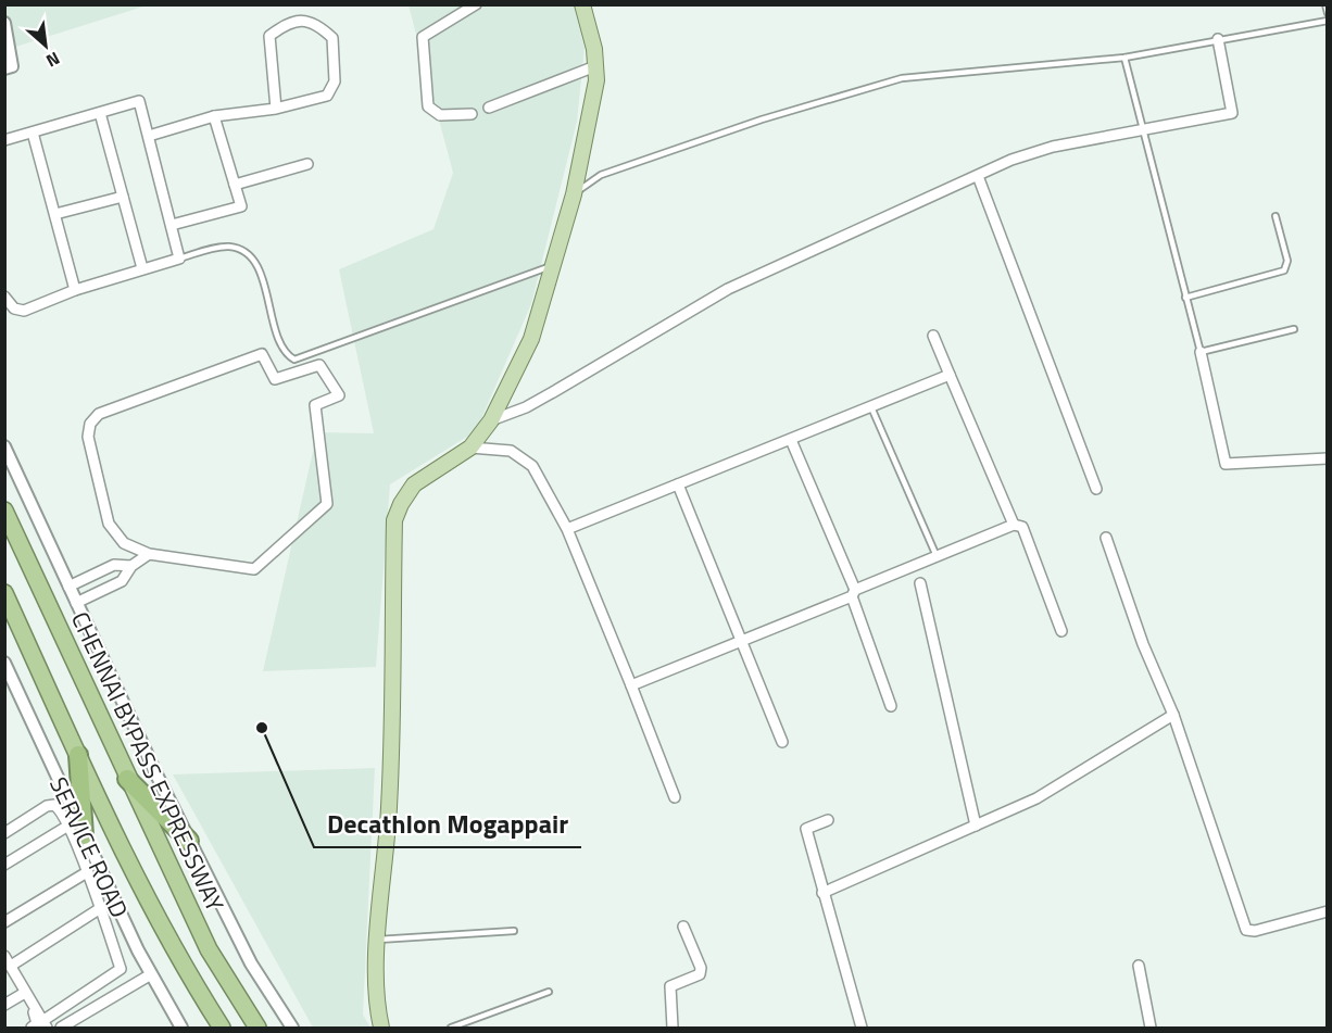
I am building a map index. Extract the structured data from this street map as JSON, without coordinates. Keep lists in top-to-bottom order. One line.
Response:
{"streets":{"highway":["CHENNAI BYPASS EXPRESSWAY"],"street":["SERVICE ROAD"]},"places":["Decathlon Mogappair"],"north":"bottom right"}
